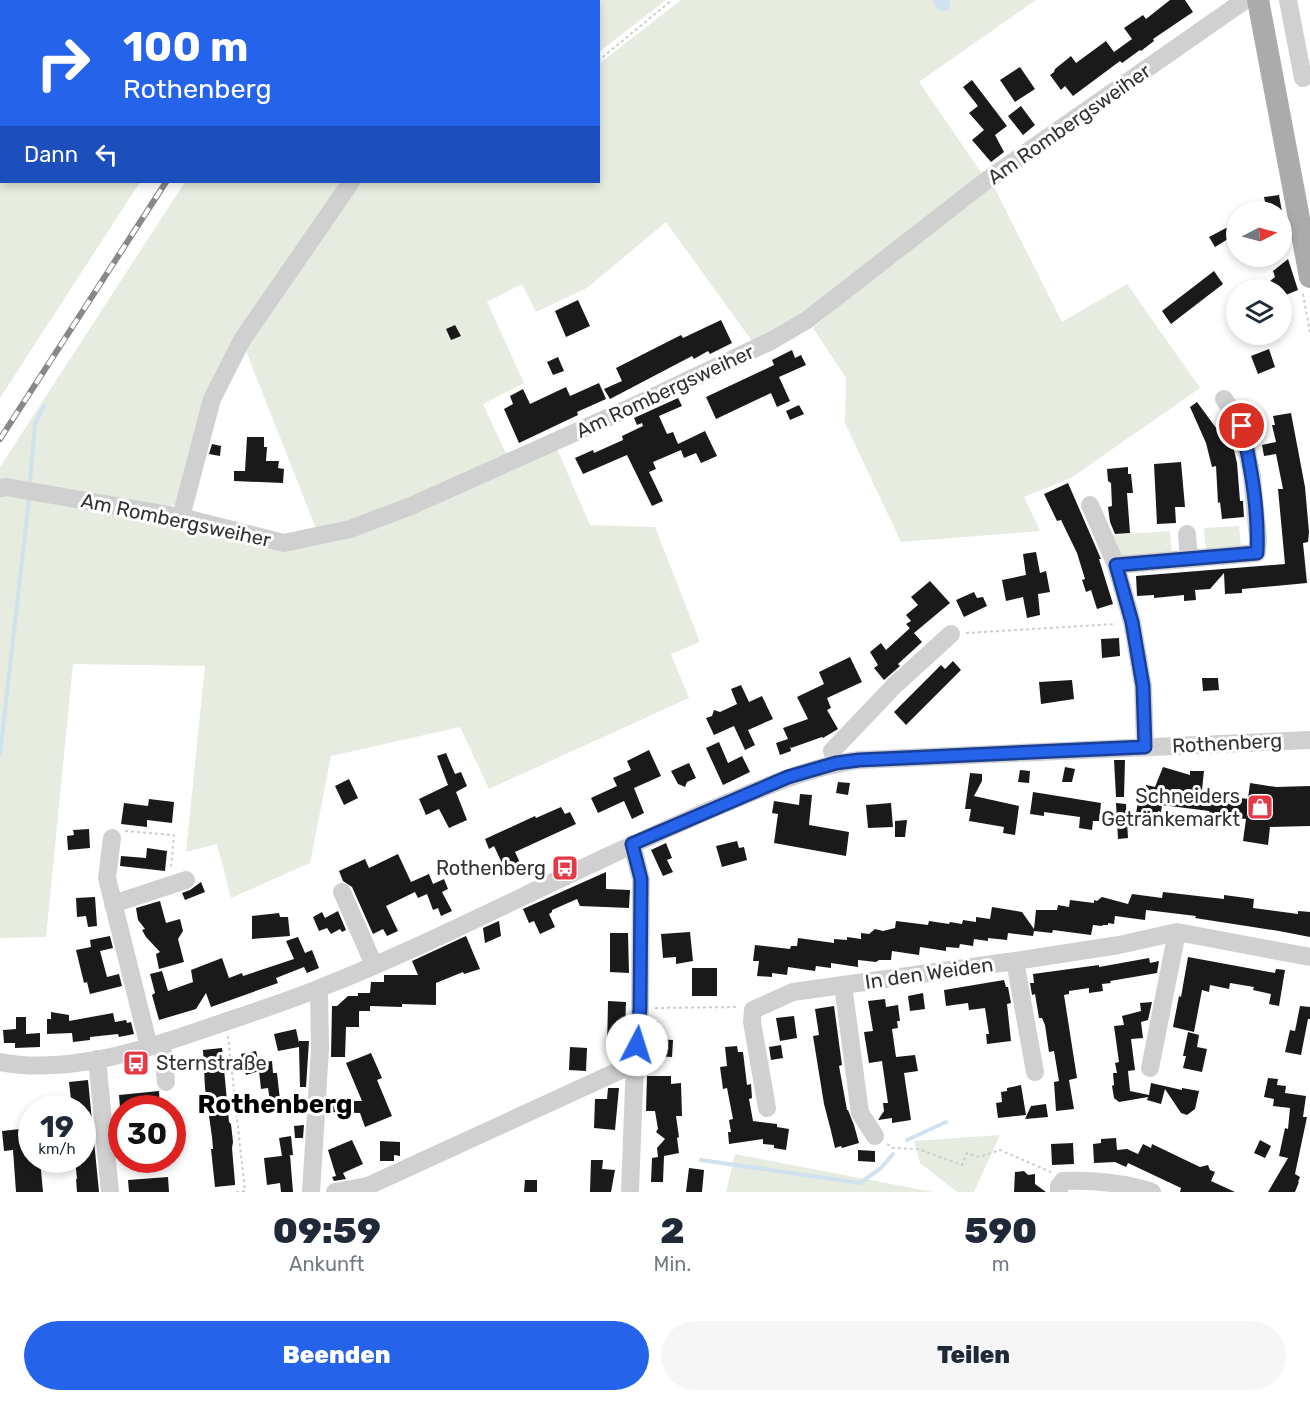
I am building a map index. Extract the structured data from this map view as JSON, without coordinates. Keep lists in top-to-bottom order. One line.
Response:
{"streets":{"street":["Am Rombergsweiher","Rothenberg","In den Weiden"]},"districts":["Rothenberg"],"places":{"shop":["Schneiders Getränkemarkt"],"bus stop":["Rothenberg","Sternstraße"]},"north":"right","page":{"turn":["100 m","Rothenberg"],"then":"Dann","speed":"19 km/h","limit":"30","eta":["09:59","Ankunft","2","Min.","590","m"],"buttons":["Beenden","Teilen"]}}
